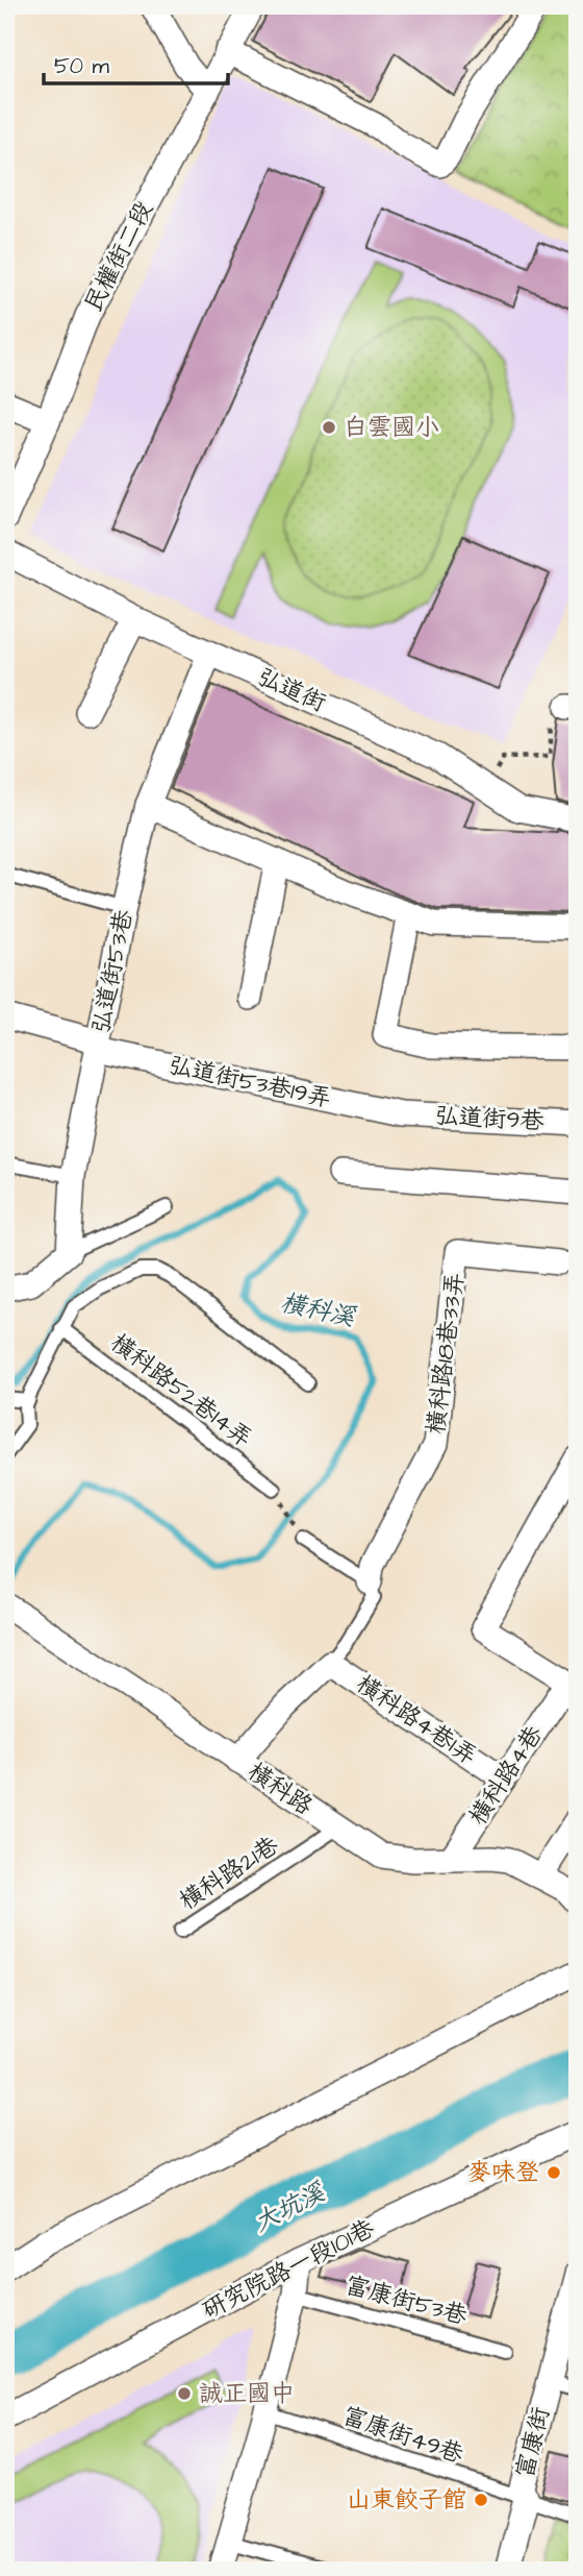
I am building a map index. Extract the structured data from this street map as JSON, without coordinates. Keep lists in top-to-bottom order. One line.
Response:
{"streets":{"street":["民權街二段","弘道街","弘道街53巷","弘道街53巷19弄","弘道街9巷","橫科路18巷33弄","橫科路4巷1弄","橫科路4巷","橫科路","研究院路一段101巷","富康街"],"lane":["橫科路52巷14弄","橫科路21巷","富康街53巷","富康街49巷"]},"crossings":[["弘道街","弘道街53巷"],["弘道街53巷","弘道街53巷19弄"],["弘道街53巷19弄","弘道街9巷"],["橫科路4巷1弄","橫科路4巷"],["橫科路4巷","橫科路"],["橫科路","橫科路21巷"],["富康街49巷","富康街"]],"water":["橫科溪","大坑溪"],"places":["白雲國小","麥味登","誠正國中","山東餃子館"],"scale_bar":"50 m"}
